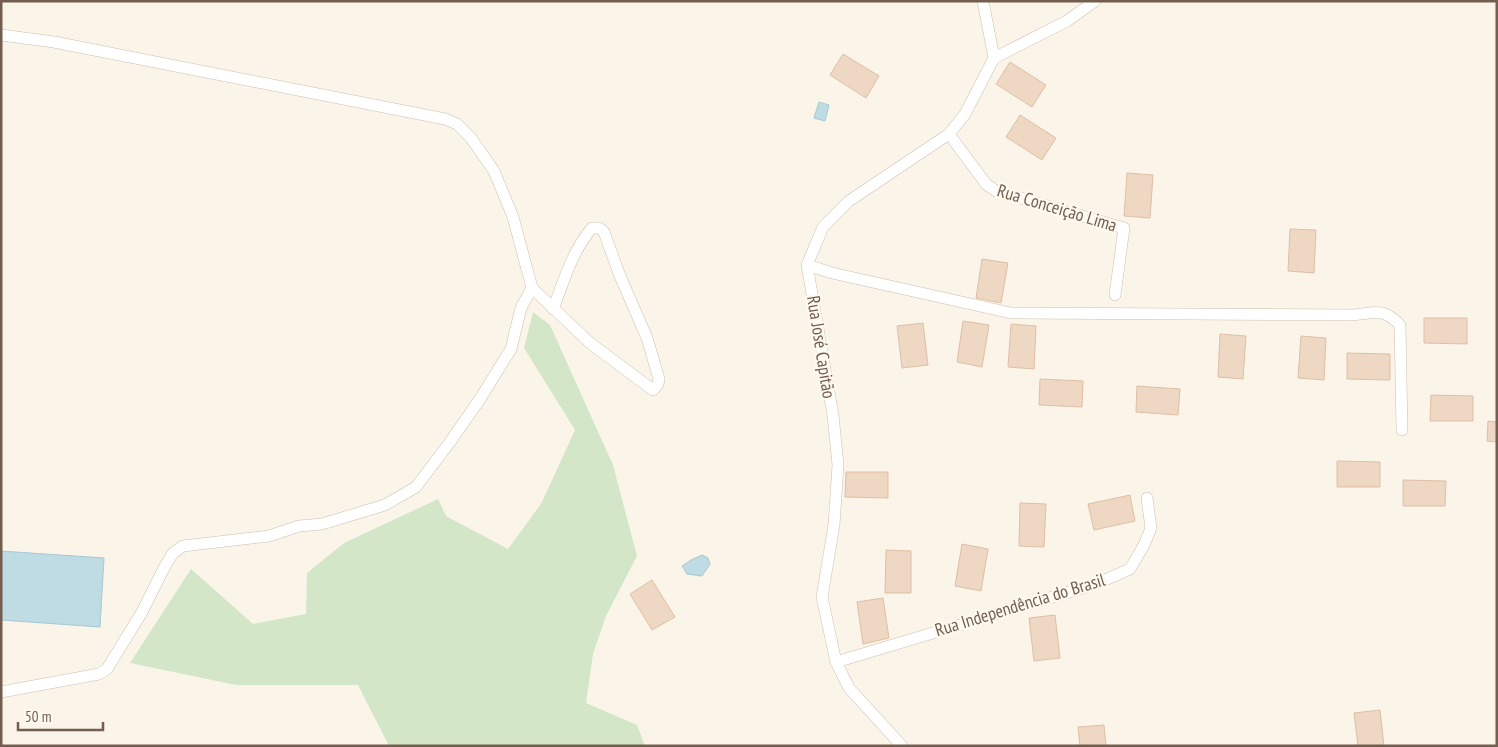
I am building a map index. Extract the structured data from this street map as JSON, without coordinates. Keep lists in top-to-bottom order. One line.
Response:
{"streets":{"street":["Rua Conceição Lima","Rua José Capitão","Rua Independência do Brasil"]},"crossings":[["Rua José Capitão","Rua Independência do Brasil"]],"scale_bar":"50 m"}
